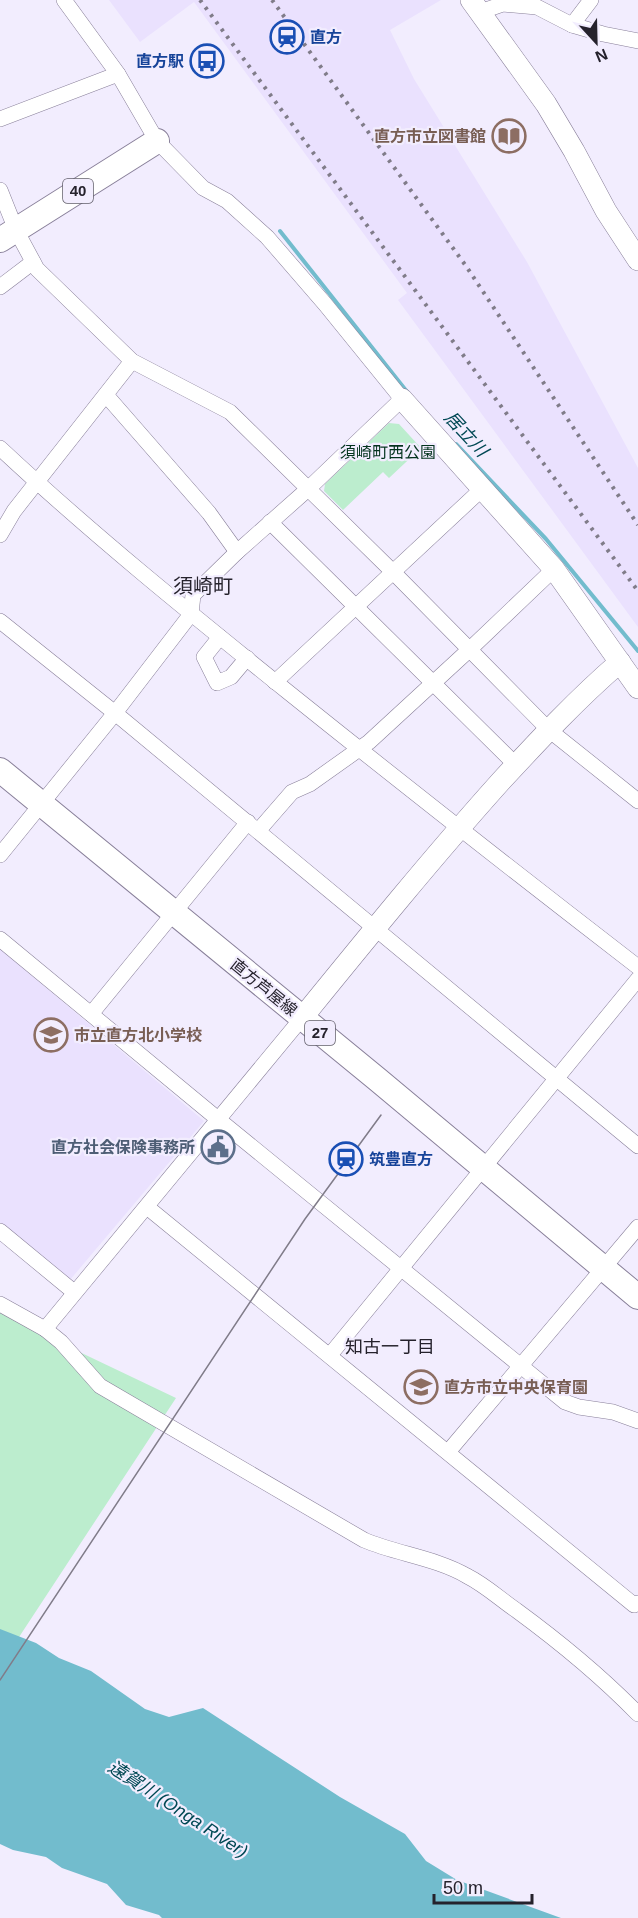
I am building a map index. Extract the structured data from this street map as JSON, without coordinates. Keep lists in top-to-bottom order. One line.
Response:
{"streets":{"main road":["40","直方芦屋線","27"]},"districts":["須崎町","知古一丁目"],"water":["居立川","遠賀川 (Onga River)"],"parks":["須崎町西公園"],"places":{"station":["直方","筑豊直方"],"bus stop":["直方駅"],"library":["直方市立図書館"],"school or university":["市立直方北小学校","直方市立中央保育園"],"public building":["直方社会保険事務所"]},"scale_bar":"50 m","north":"bottom"}
